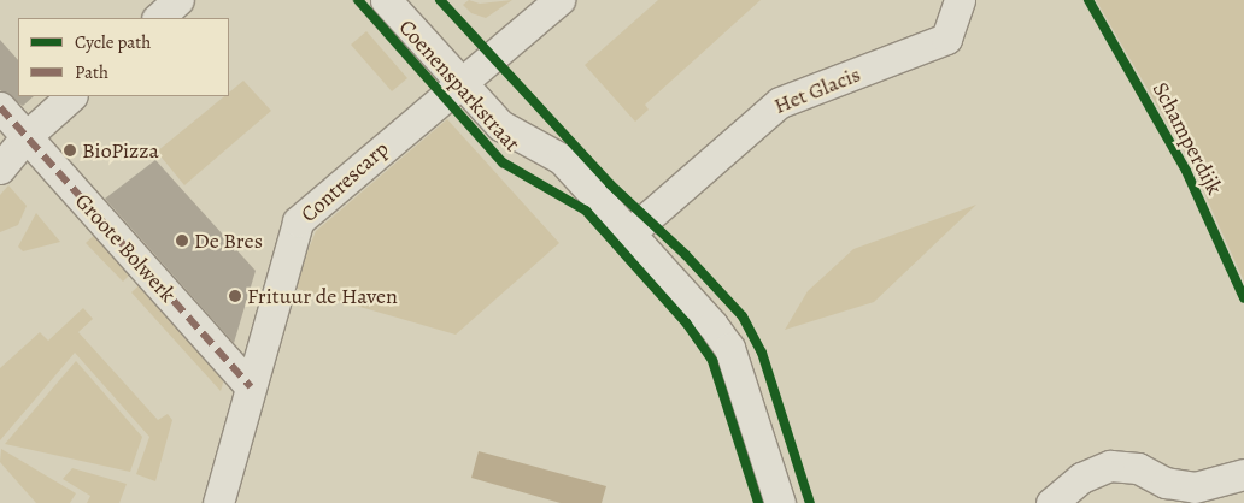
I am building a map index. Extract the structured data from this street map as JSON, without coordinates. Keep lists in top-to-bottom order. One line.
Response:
{"streets":{"street":["Coenensparkstraat","Het Glacis","Contrescarp","Groote Bolwerk"],"cycle path":["Schamperdijk"]},"crossings":[["Coenensparkstraat","Het Glacis"],["Coenensparkstraat","Contrescarp"],["Contrescarp","Groote Bolwerk"]],"places":["BioPizza","De Bres","Frituur de Haven"],"legend":["Cycle path","Path"]}
